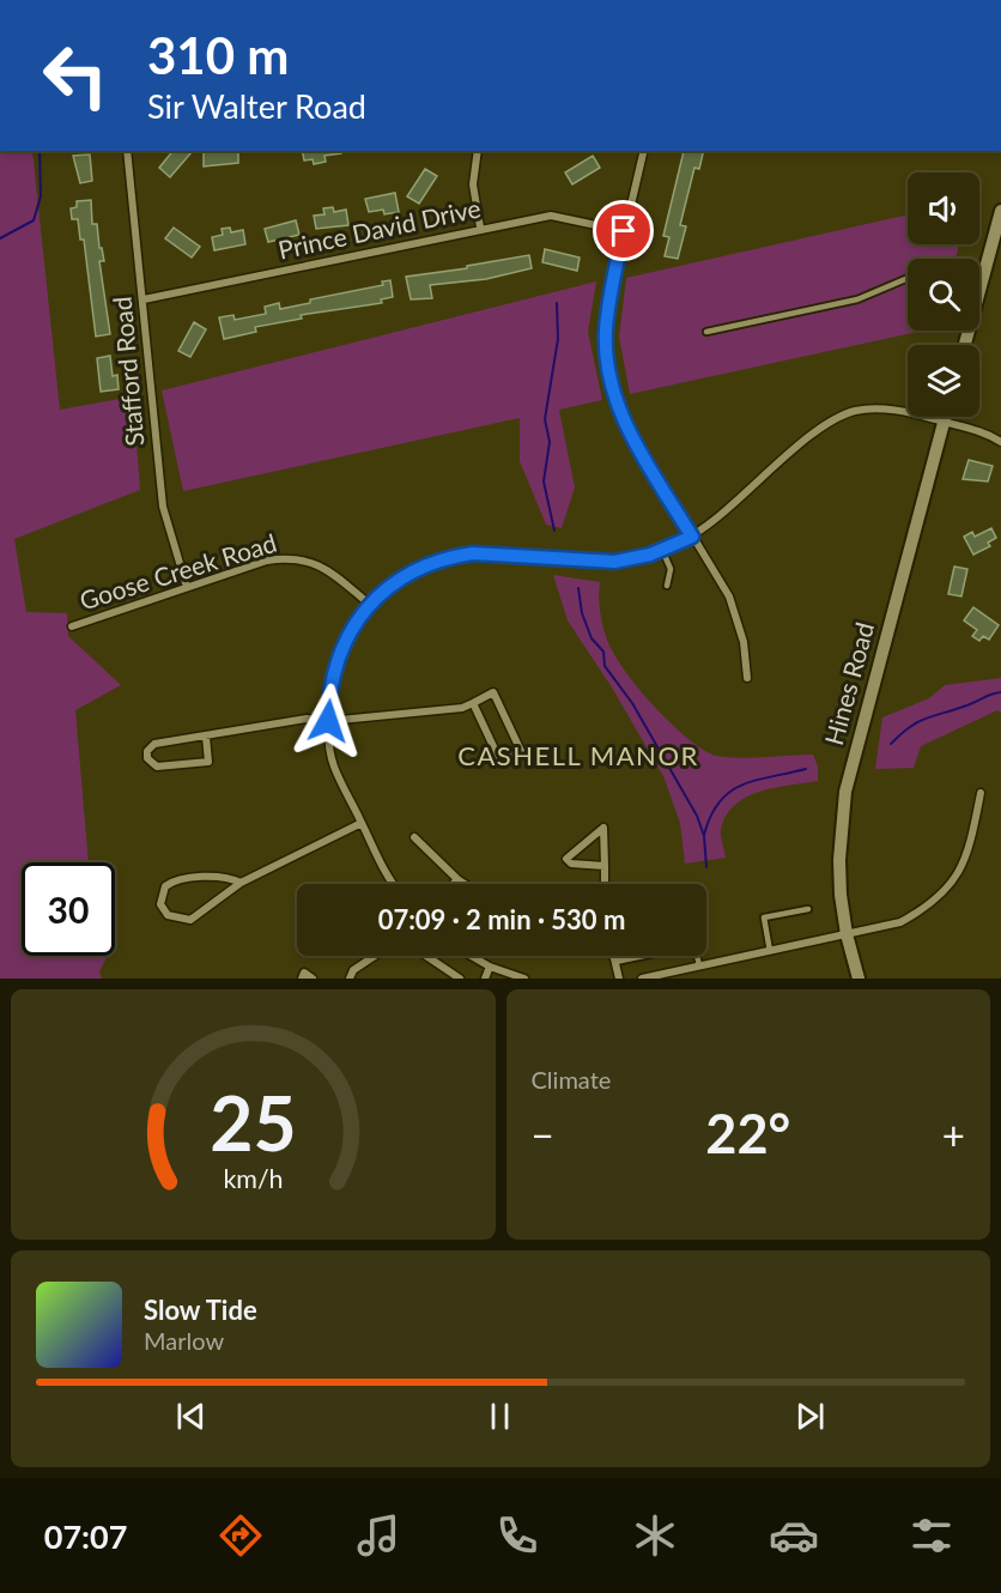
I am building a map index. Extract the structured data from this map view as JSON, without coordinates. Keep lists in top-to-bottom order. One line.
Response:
{"streets":{"street":["Prince David Drive","Stafford Road","Goose Creek Road","Hines Road"]},"crossings":[["Prince David Drive","Stafford Road"],["Stafford Road","Goose Creek Road"]],"districts":["CASHELL MANOR"],"page":{"turn":["310 m","Sir Walter Road"],"limit":"30","trip":"07:09 · 2 min · 530 m","tile":"Climate","heat":["−","22°","+"],"song":["Slow Tide","Marlow"],"tabs":"07:07","gauge":["25","km/h"]}}
